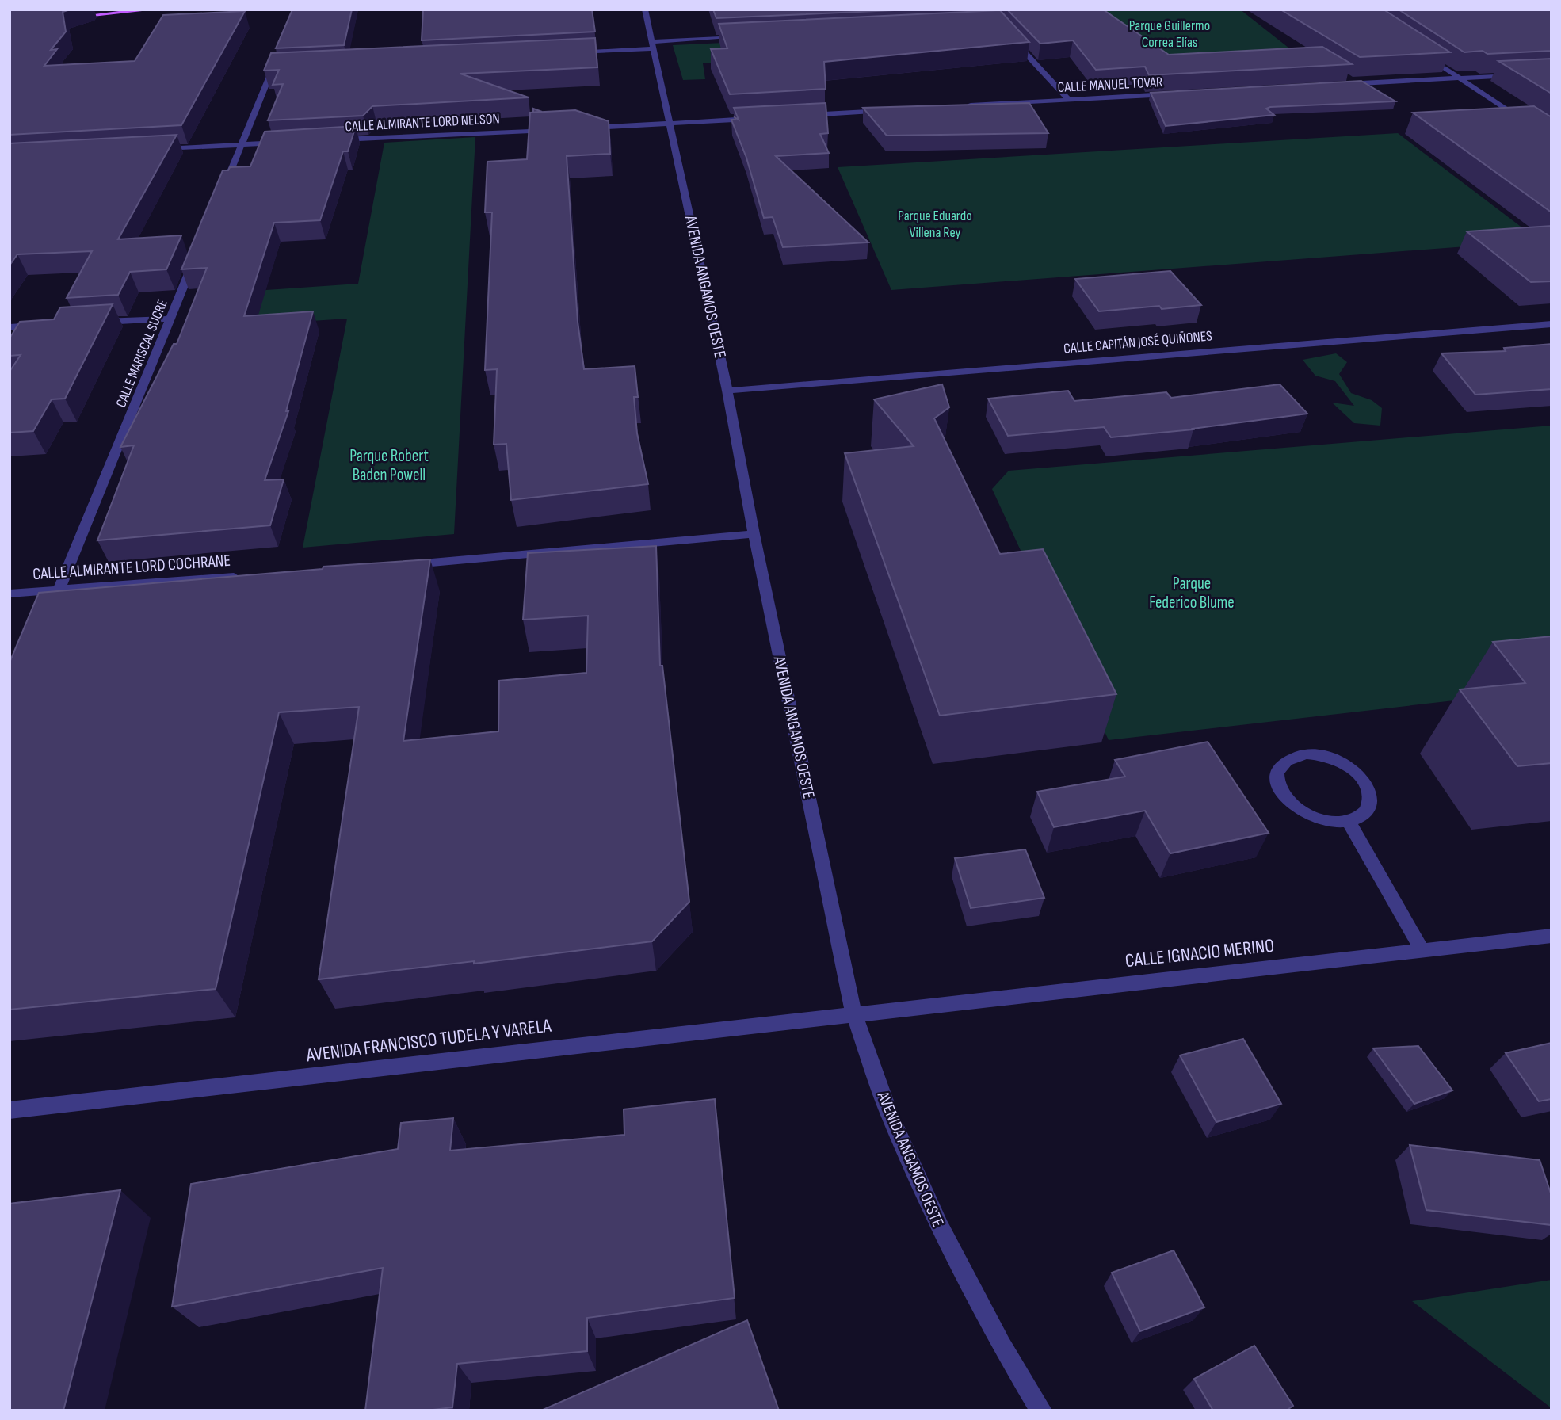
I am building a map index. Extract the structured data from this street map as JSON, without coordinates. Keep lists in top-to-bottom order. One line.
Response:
{"streets":{"street":["CALLE MANUEL TOVAR","CALLE ALMIRANTE LORD NELSON","AVENIDA ANGAMOS OESTE","CALLE CAPITÁN JOSÉ QUIÑONES","CALLE MARISCAL SUCRE","CALLE ALMIRANTE LORD COCHRANE","CALLE IGNACIO MERINO","AVENIDA FRANCISCO TUDELA Y VARELA"]},"crossings":[["AVENIDA ANGAMOS OESTE","CALLE CAPITÁN JOSÉ QUIÑONES"],["AVENIDA ANGAMOS OESTE","CALLE IGNACIO MERINO"],["AVENIDA ANGAMOS OESTE","AVENIDA FRANCISCO TUDELA Y VARELA"],["CALLE MARISCAL SUCRE","CALLE ALMIRANTE LORD COCHRANE"],["CALLE IGNACIO MERINO","AVENIDA FRANCISCO TUDELA Y VARELA"]],"parks":["Parque Guillermo Correa Elías","Parque Eduardo Villena Rey","Parque Robert Baden Powell","Parque Federico Blume"]}
